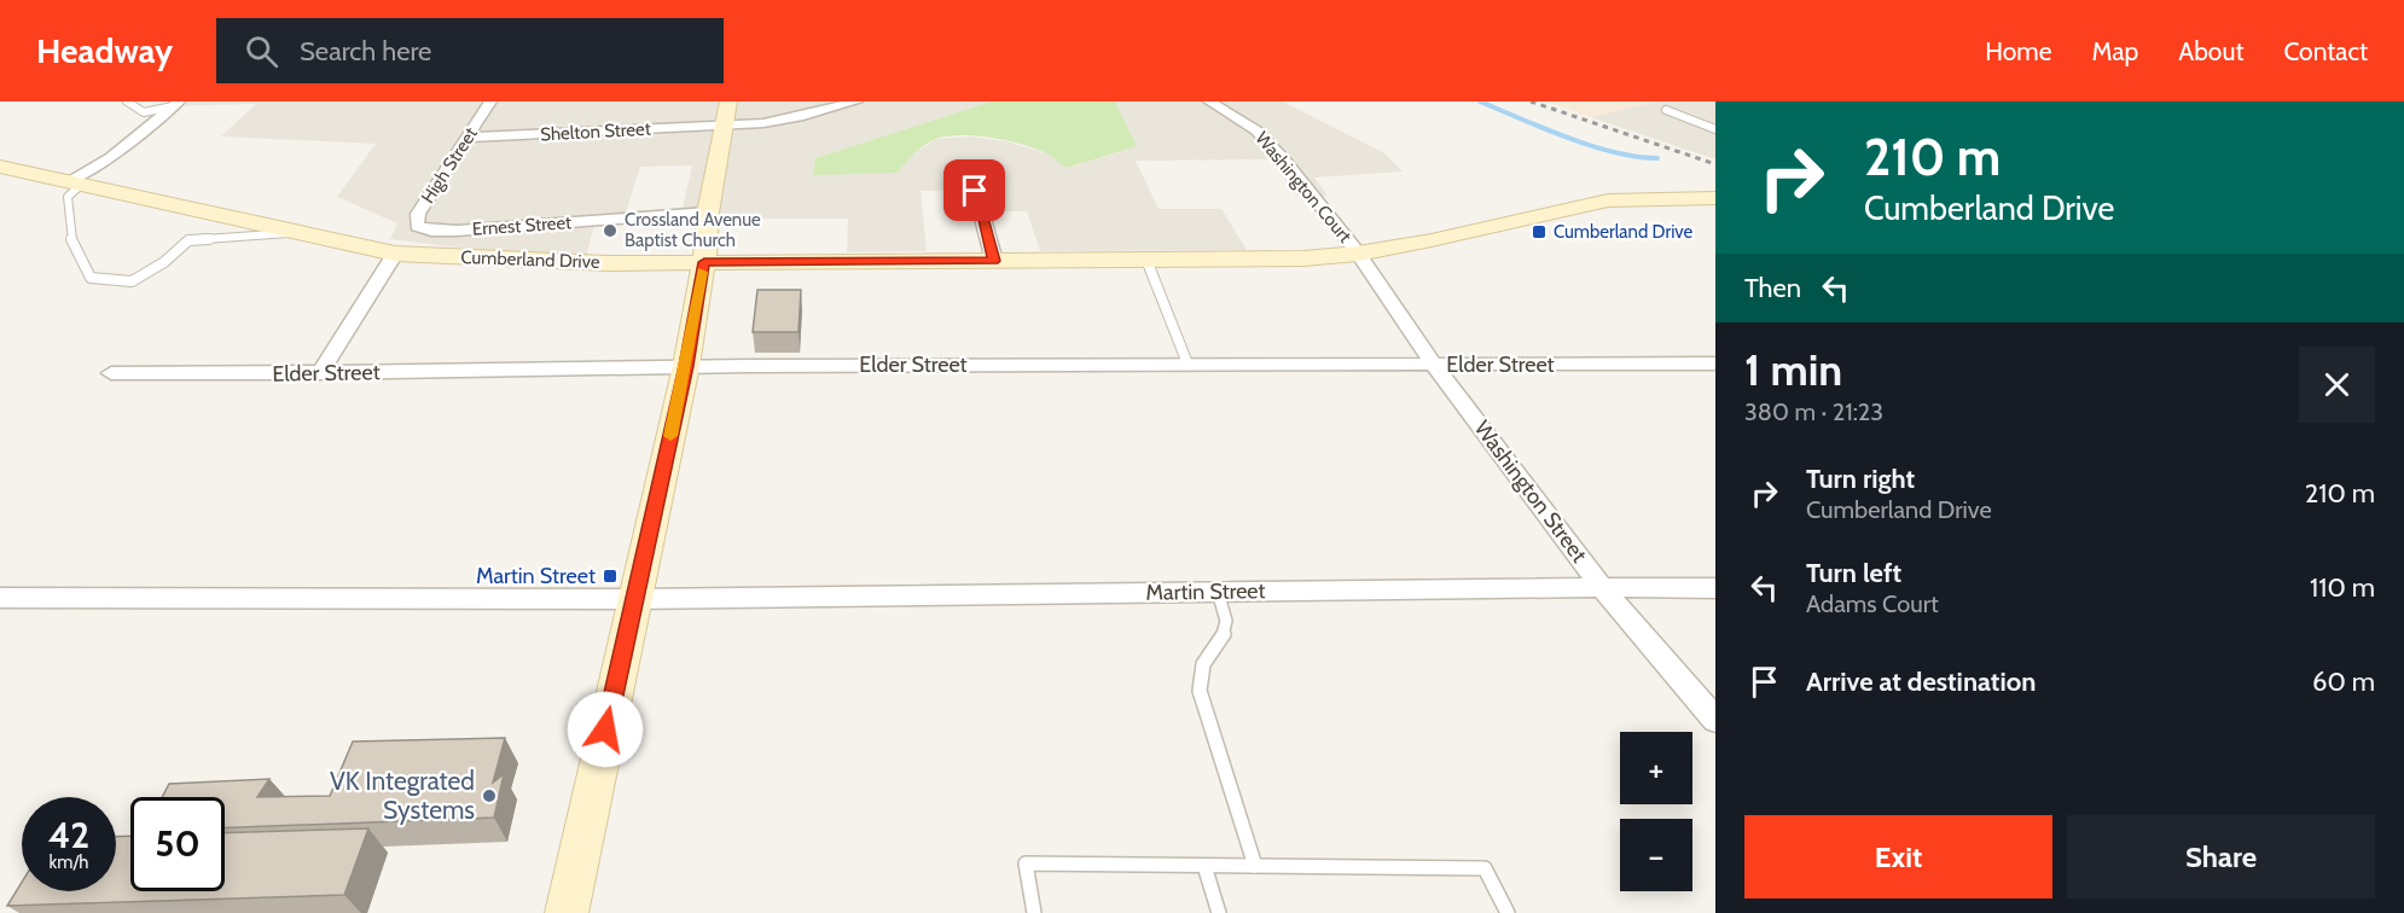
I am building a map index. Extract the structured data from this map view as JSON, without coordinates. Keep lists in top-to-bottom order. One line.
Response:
{"streets":{"main road":["Cumberland Drive"],"street":["Shelton Street","High Street","Washington Court","Ernest Street","Elder Street","Washington Street","Martin Street"]},"crossings":[["Shelton Street","High Street"],["High Street","Ernest Street"],["Washington Court","Cumberland Drive"],["Washington Court","Washington Street"],["Cumberland Drive","Washington Street"],["Elder Street","Washington Street"],["Washington Street","Martin Street"]],"places":{"other":["Crossland Avenue Baptist Church","VK Integrated Systems"],"transit":["Cumberland Drive","Martin Street"]},"page":{"header":"Headway","search":"Search here","nav":["Home","Map","About","Contact"],"turn":["210 m","Cumberland Drive"],"then":"Then","heading":["1 min","380 m · 21:23"],"list":[{"name":"Turn right","note":"Cumberland Drive","value":"210 m"},{"name":"Turn left","note":"Adams Court","value":"110 m"},{"name":"Arrive at destination","value":"60 m"}],"map_buttons":["+","−"],"speed":"42 km/h","limit":"50","buttons":["Exit","Share"]}}
